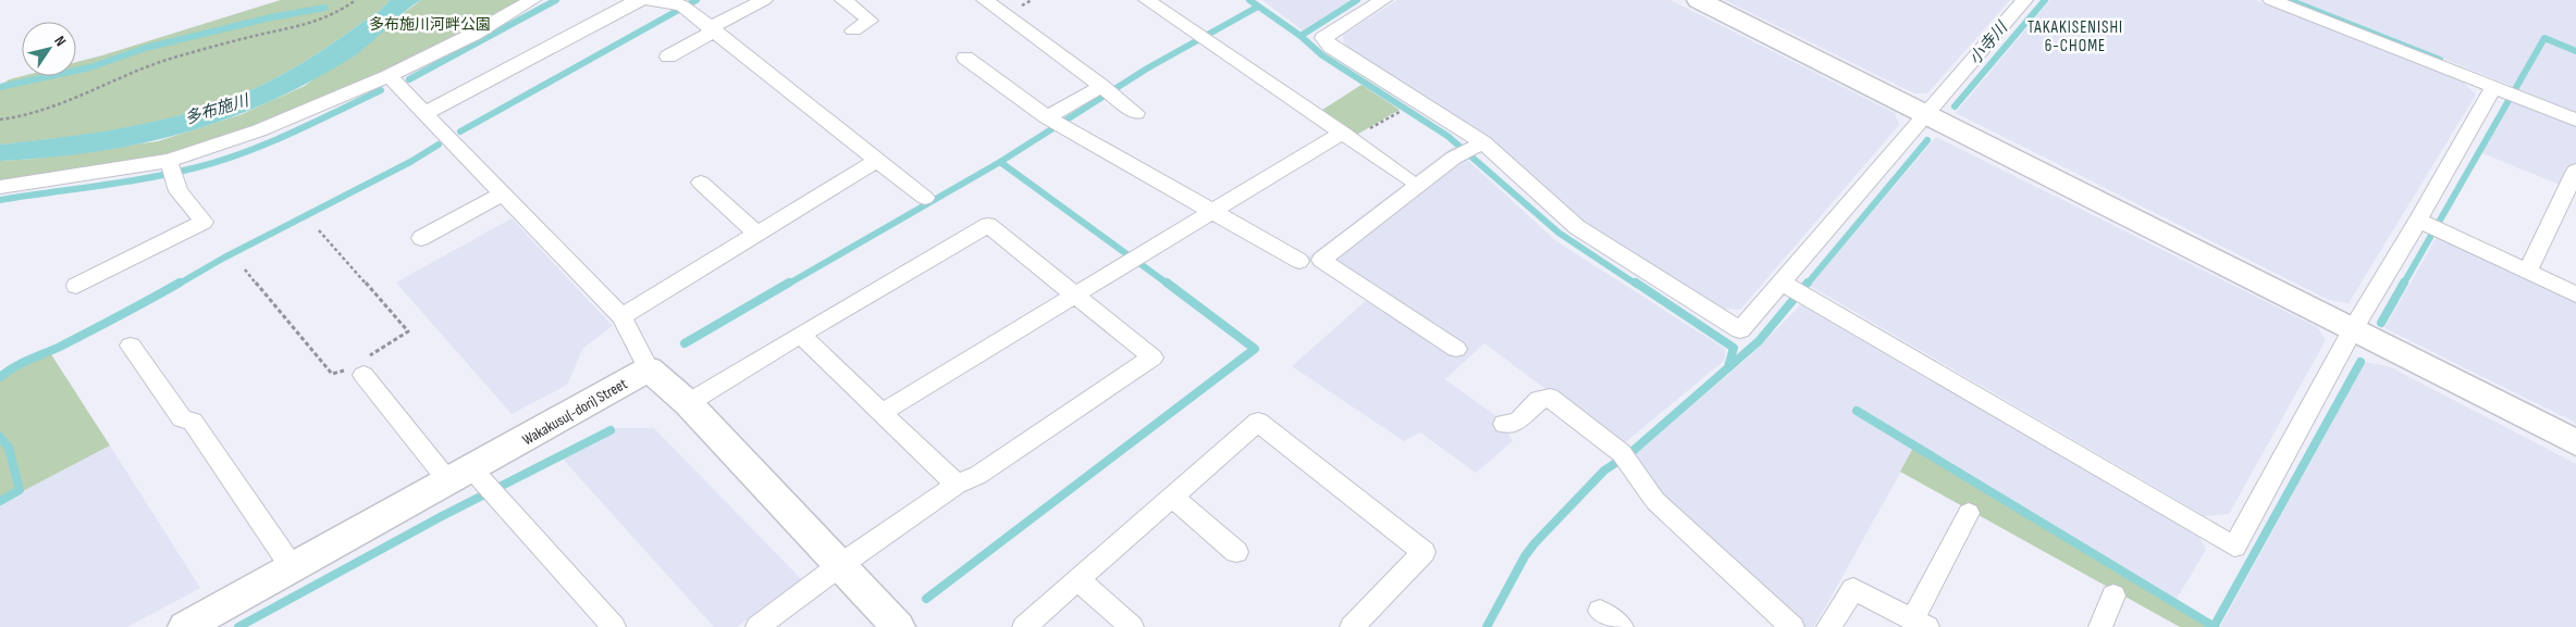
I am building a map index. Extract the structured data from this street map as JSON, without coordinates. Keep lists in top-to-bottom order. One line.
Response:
{"streets":{"street":["Wakakusu(-dori) Street"]},"districts":["TAKAKISENISHI 6-CHOME"],"water":["小寺川","多布施川"],"parks":["多布施川河畔公園"],"north":"top right"}
